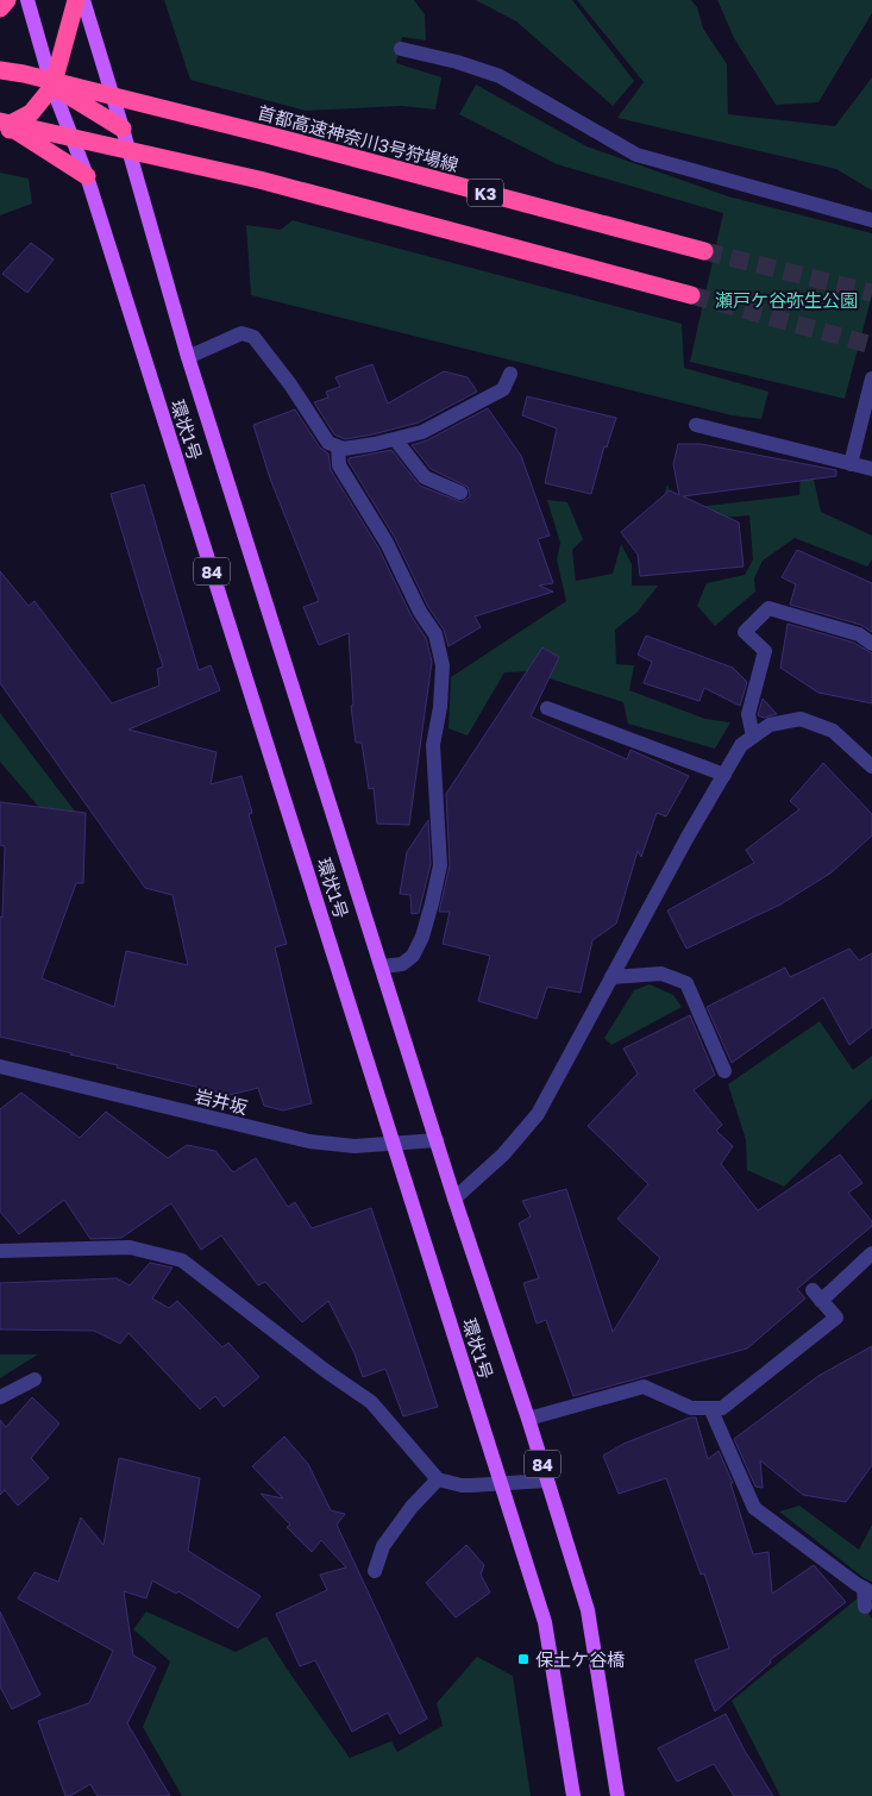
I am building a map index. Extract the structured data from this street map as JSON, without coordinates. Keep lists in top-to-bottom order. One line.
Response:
{"streets":{"highway":["首都高速神奈川3号狩場線","K3"],"main road":["環状1号","84"],"street":["岩井坂"]},"crossings":[["環状1号","岩井坂"]],"parks":["瀬戸ケ谷弥生公園"],"places":{"transit":["保土ケ谷橋"]}}
